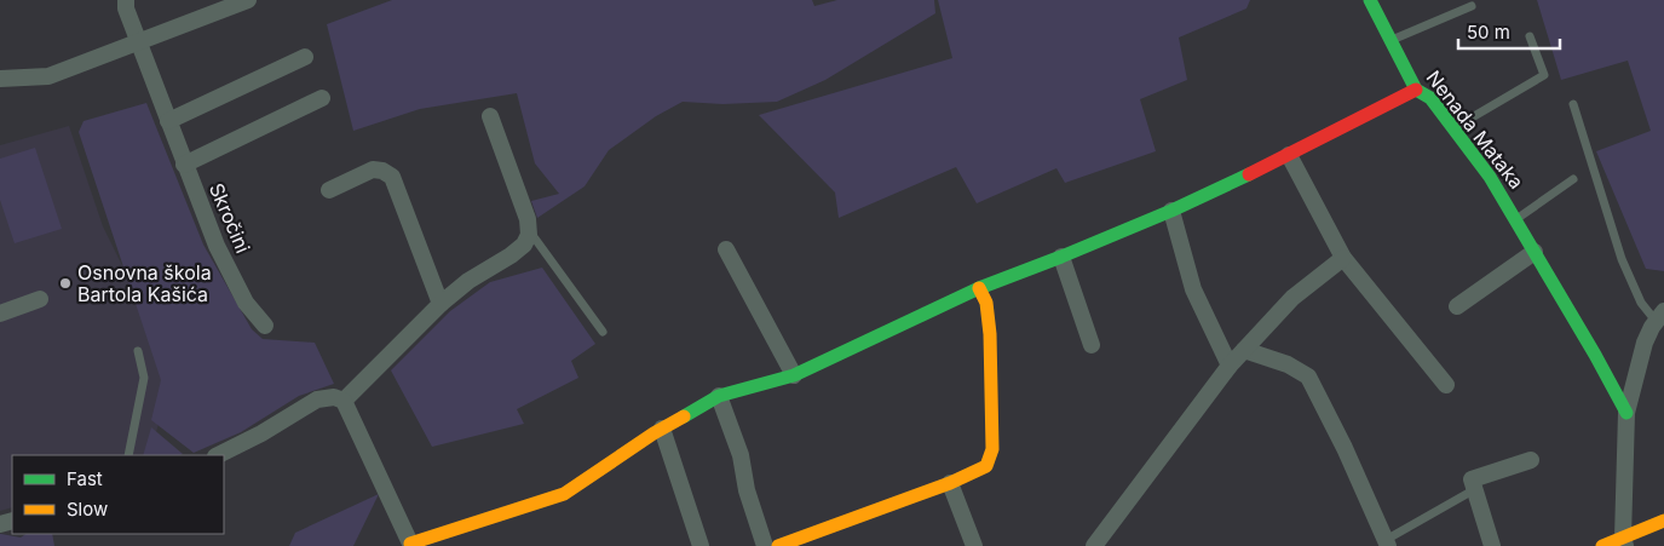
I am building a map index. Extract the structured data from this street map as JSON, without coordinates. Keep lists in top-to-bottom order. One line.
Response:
{"streets":{"street":["Nenada Mataka","Skročini"]},"places":["Osnovna škola Bartola Kašića"],"legend":["Fast","Slow"],"scale_bar":"50 m"}
